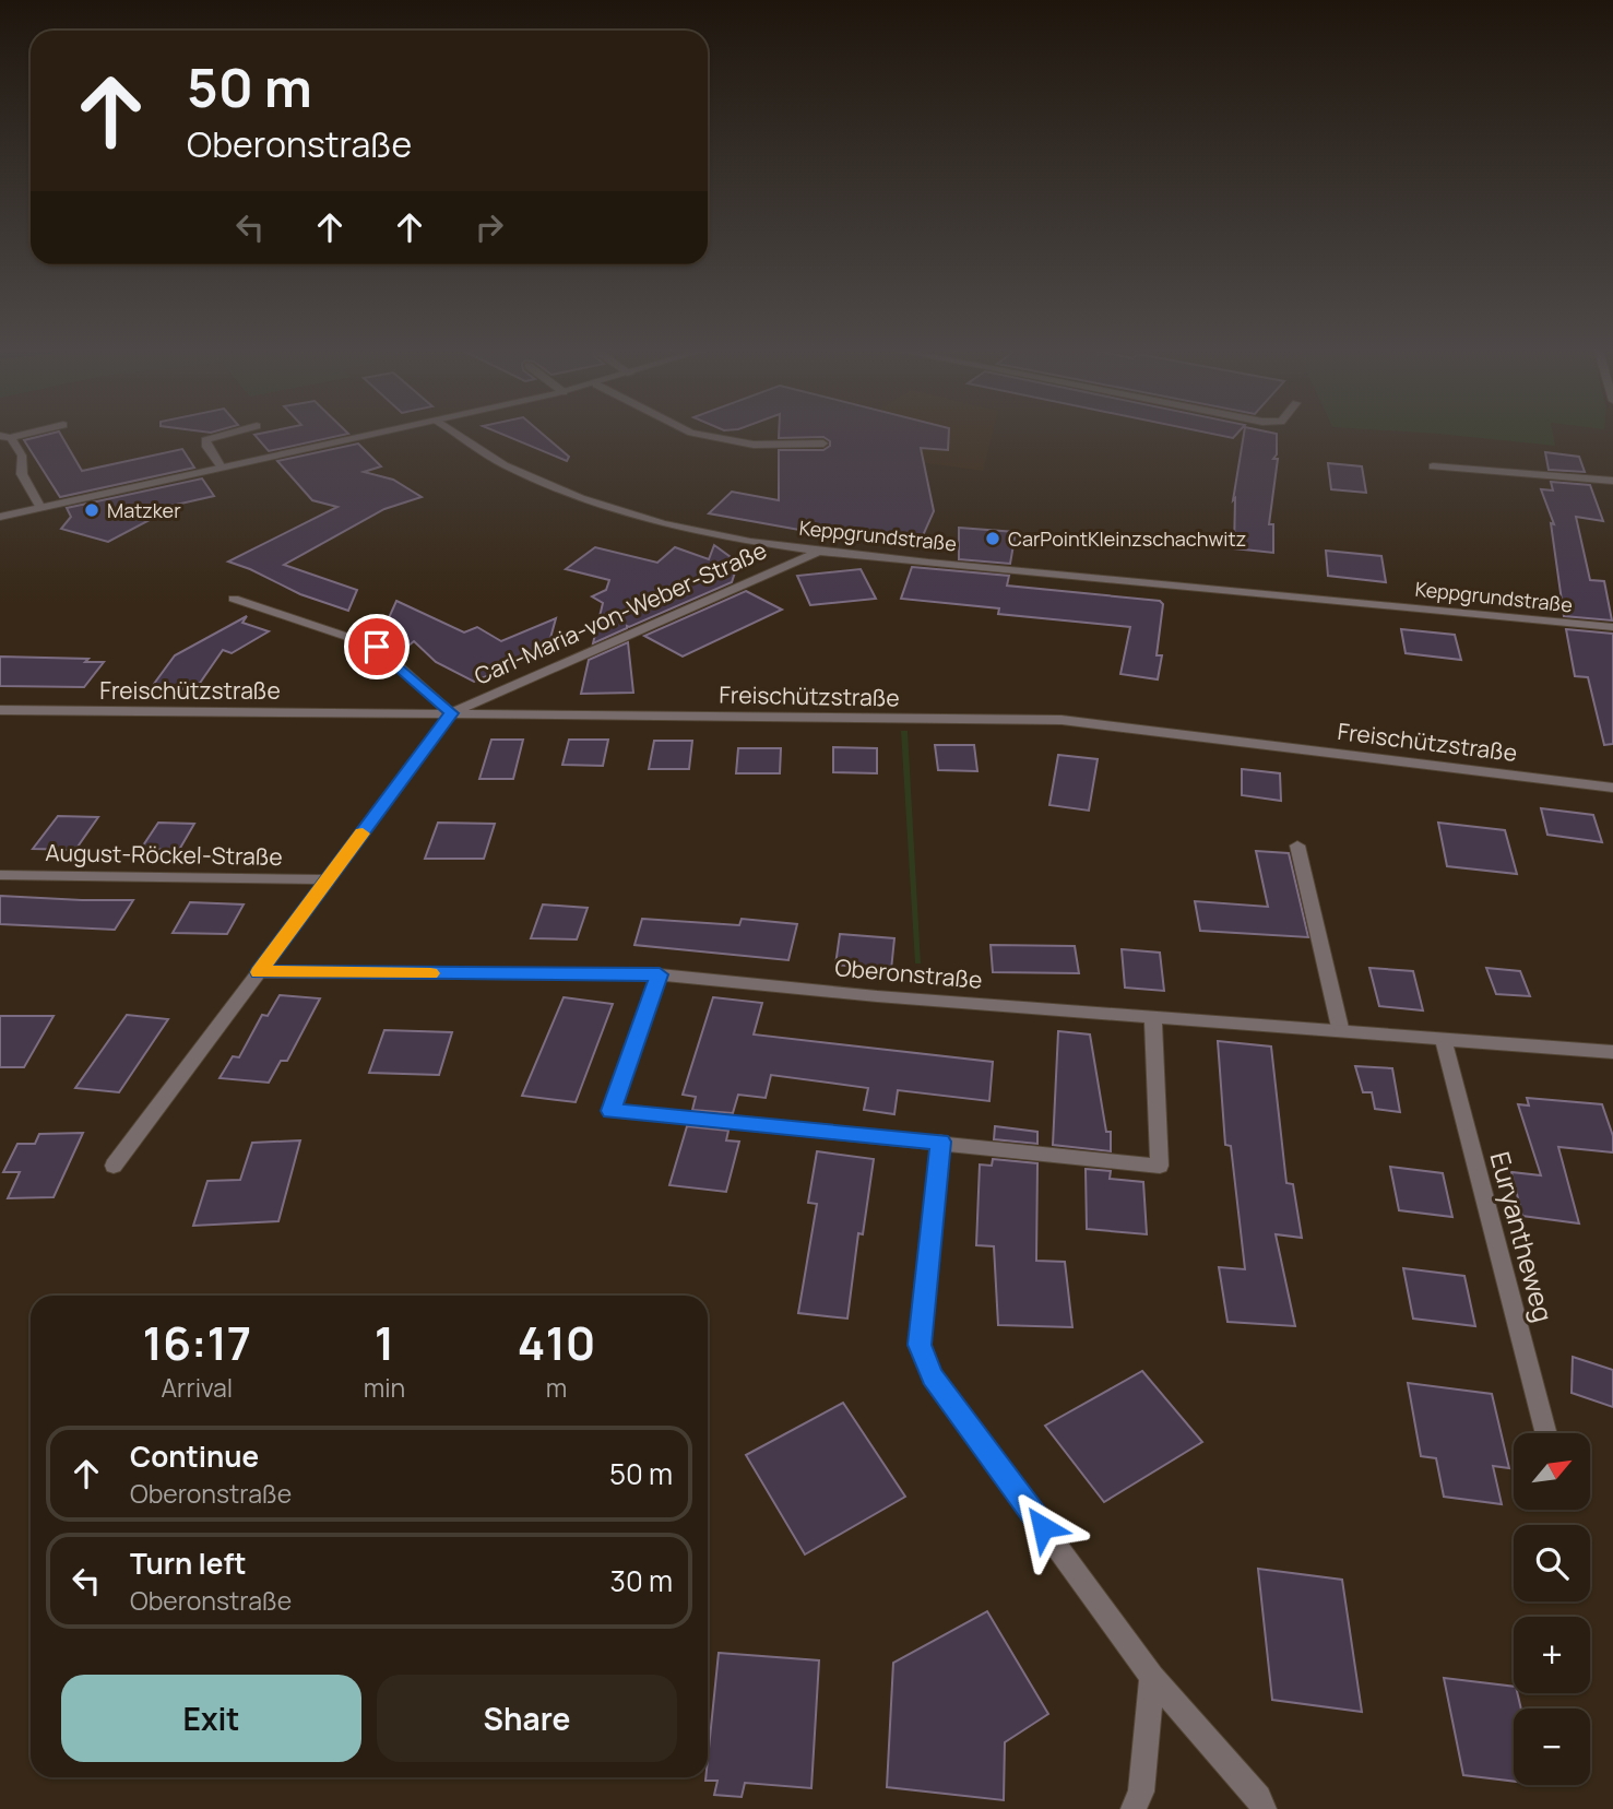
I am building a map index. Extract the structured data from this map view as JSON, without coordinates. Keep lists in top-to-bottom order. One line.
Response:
{"streets":{"street":["Keppgrundstraße","Carl-Maria-von-Weber-Straße","Freischützstraße","August-Röckel-Straße","Oberonstraße","Euryantheweg"]},"crossings":[["Keppgrundstraße","Carl-Maria-von-Weber-Straße"],["Carl-Maria-von-Weber-Straße","Freischützstraße"],["Carl-Maria-von-Weber-Straße","August-Röckel-Straße"],["Carl-Maria-von-Weber-Straße","Oberonstraße"],["Oberonstraße","Euryantheweg"]],"places":["Matzker","CarPointKleinzschachwitz"],"north":"top right","page":{"turn":["50 m","Oberonstraße"],"eta":["16:17","Arrival","1","min","410","m"],"list":[{"name":"Continue","note":"Oberonstraße","value":"50 m"},{"name":"Turn left","note":"Oberonstraße","value":"30 m"}],"map_buttons":["+","−"],"buttons":["Exit","Share"]}}
